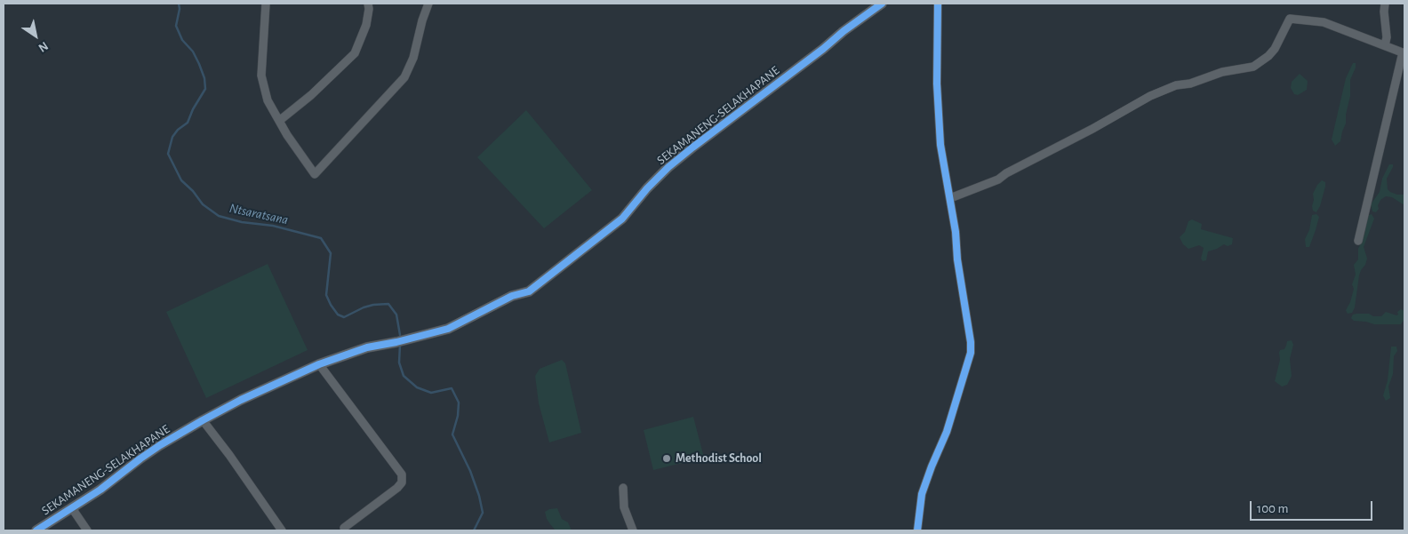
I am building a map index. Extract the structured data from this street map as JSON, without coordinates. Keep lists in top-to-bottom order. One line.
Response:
{"streets":{"street":["SEKAMANENG-SELAKHAPANE"]},"water":["Ntsaratsana"],"places":["Methodist School"],"scale_bar":"100 m","north":"bottom right"}
